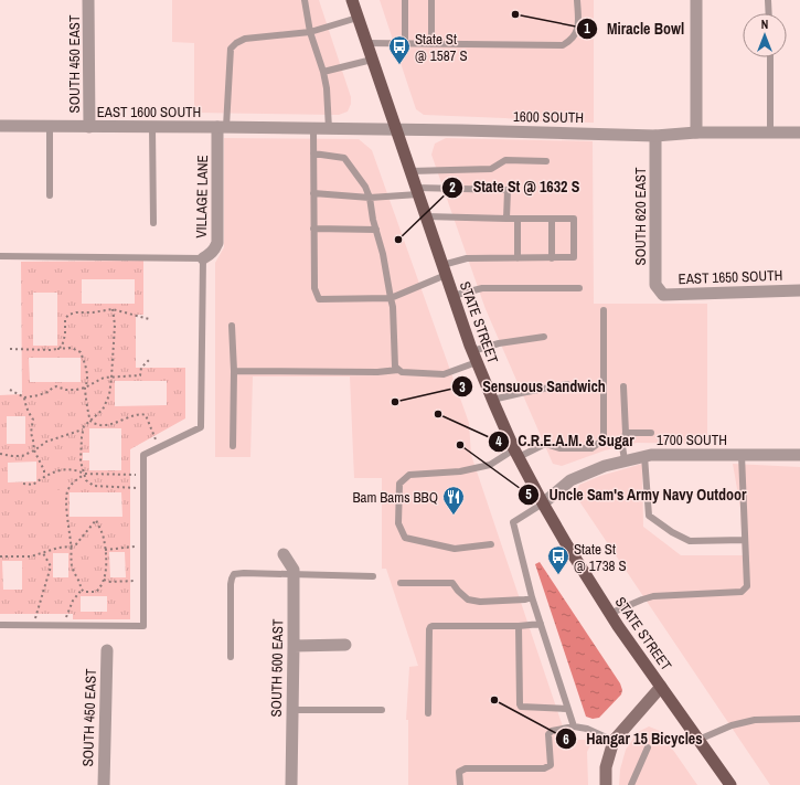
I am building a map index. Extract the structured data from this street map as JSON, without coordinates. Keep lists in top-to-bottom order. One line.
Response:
{"streets":{"main road":["STATE STREET"],"street":["SOUTH 450 EAST","EAST 1600 SOUTH","1600 SOUTH","VILLAGE LANE","SOUTH 620 EAST","EAST 1650 SOUTH","1700 SOUTH","SOUTH 500 EAST"]},"crossings":[["SOUTH 450 EAST","EAST 1600 SOUTH"],["EAST 1600 SOUTH","1600 SOUTH"],["EAST 1600 SOUTH","VILLAGE LANE"],["1600 SOUTH","SOUTH 620 EAST"],["1600 SOUTH","STATE STREET"],["SOUTH 620 EAST","EAST 1650 SOUTH"],["STATE STREET","1700 SOUTH"]],"places":{"other":["Miracle Bowl","State St @ 1632 S","Sensuous Sandwich","C.R.E.A.M. & Sugar","Uncle Sam's Army Navy Outdoor","Hangar 15 Bicycles"],"bus stop":["State St @ 1587 S","State St @ 1738 S"],"restaurant":["Bam Bams BBQ"]},"north":"top"}
